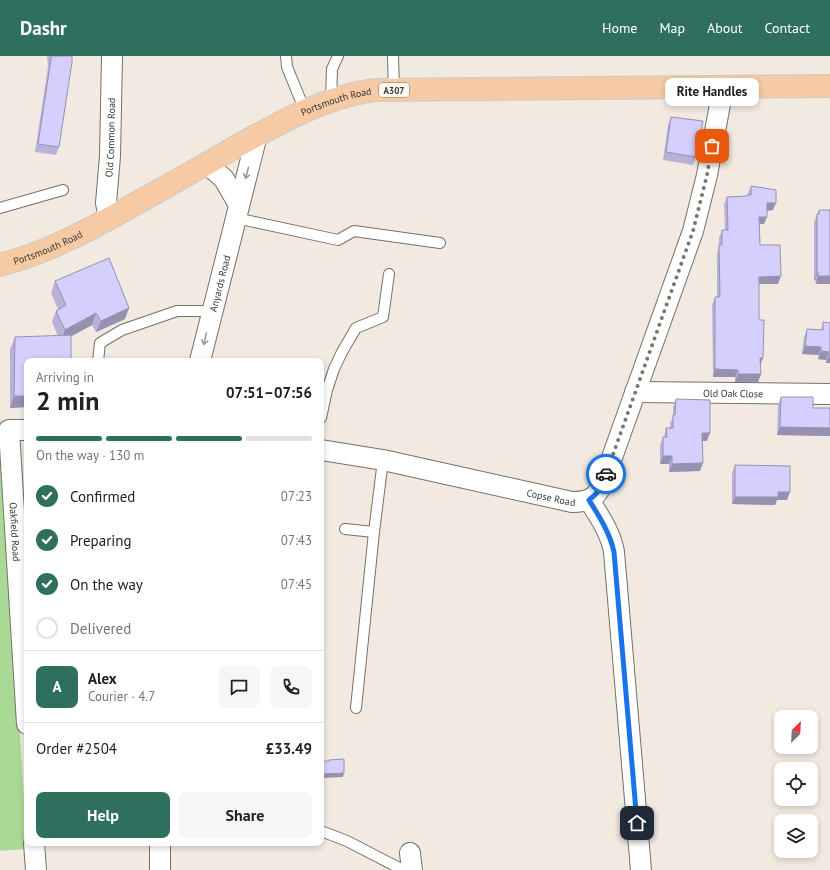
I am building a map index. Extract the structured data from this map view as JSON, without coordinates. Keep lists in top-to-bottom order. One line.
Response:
{"streets":{"main road":["A307","Portsmouth Road"],"street":["Old Common Road","Anyards Road","Old Oak Close","Copse Road","Oakfield Road"]},"crossings":[["Portsmouth Road","Old Common Road"],["Portsmouth Road","Anyards Road"],["Portsmouth Road","Copse Road"],["Old Oak Close","Copse Road"]],"one_way":["Anyards Road"],"places":["Rite Handles"],"north":"top right","page":{"header":"Dashr","nav":["Home","Map","About","Contact"],"bubble":"Rite Handles","heading":["2 min","Arriving in","07:51–07:56"],"panel":["Alex","Courier · 4.7","Order #2504","£33.49"],"bar":"On the way · 130 m","list":[["Confirmed","07:23"],["Preparing","07:43"],["On the way","07:45"],"Delivered"],"round":"A","buttons":["Help","Share"]}}
